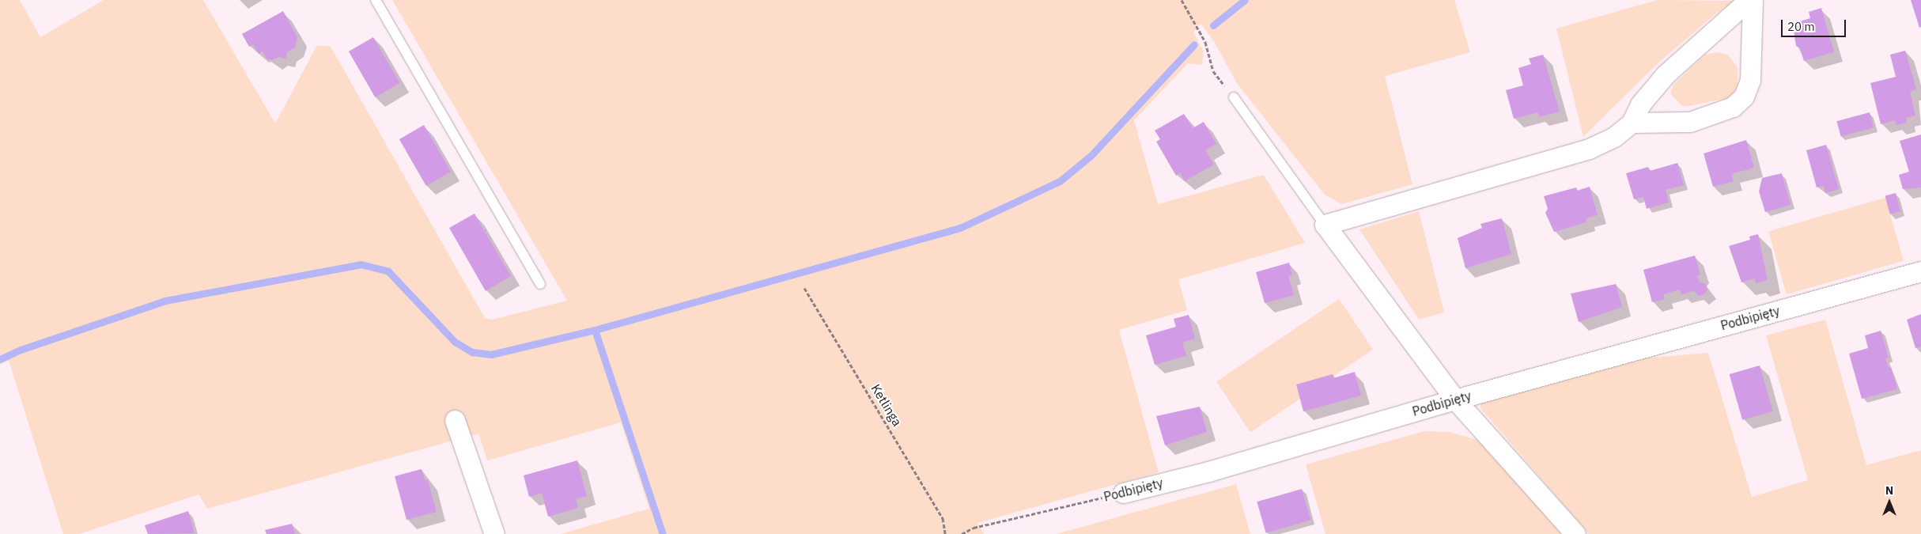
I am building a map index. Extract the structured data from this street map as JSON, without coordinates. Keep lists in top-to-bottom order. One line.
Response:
{"streets":{"street":["Podbipięty"],"path":["Ketlinga"]},"scale_bar":"20 m","north":"top"}
